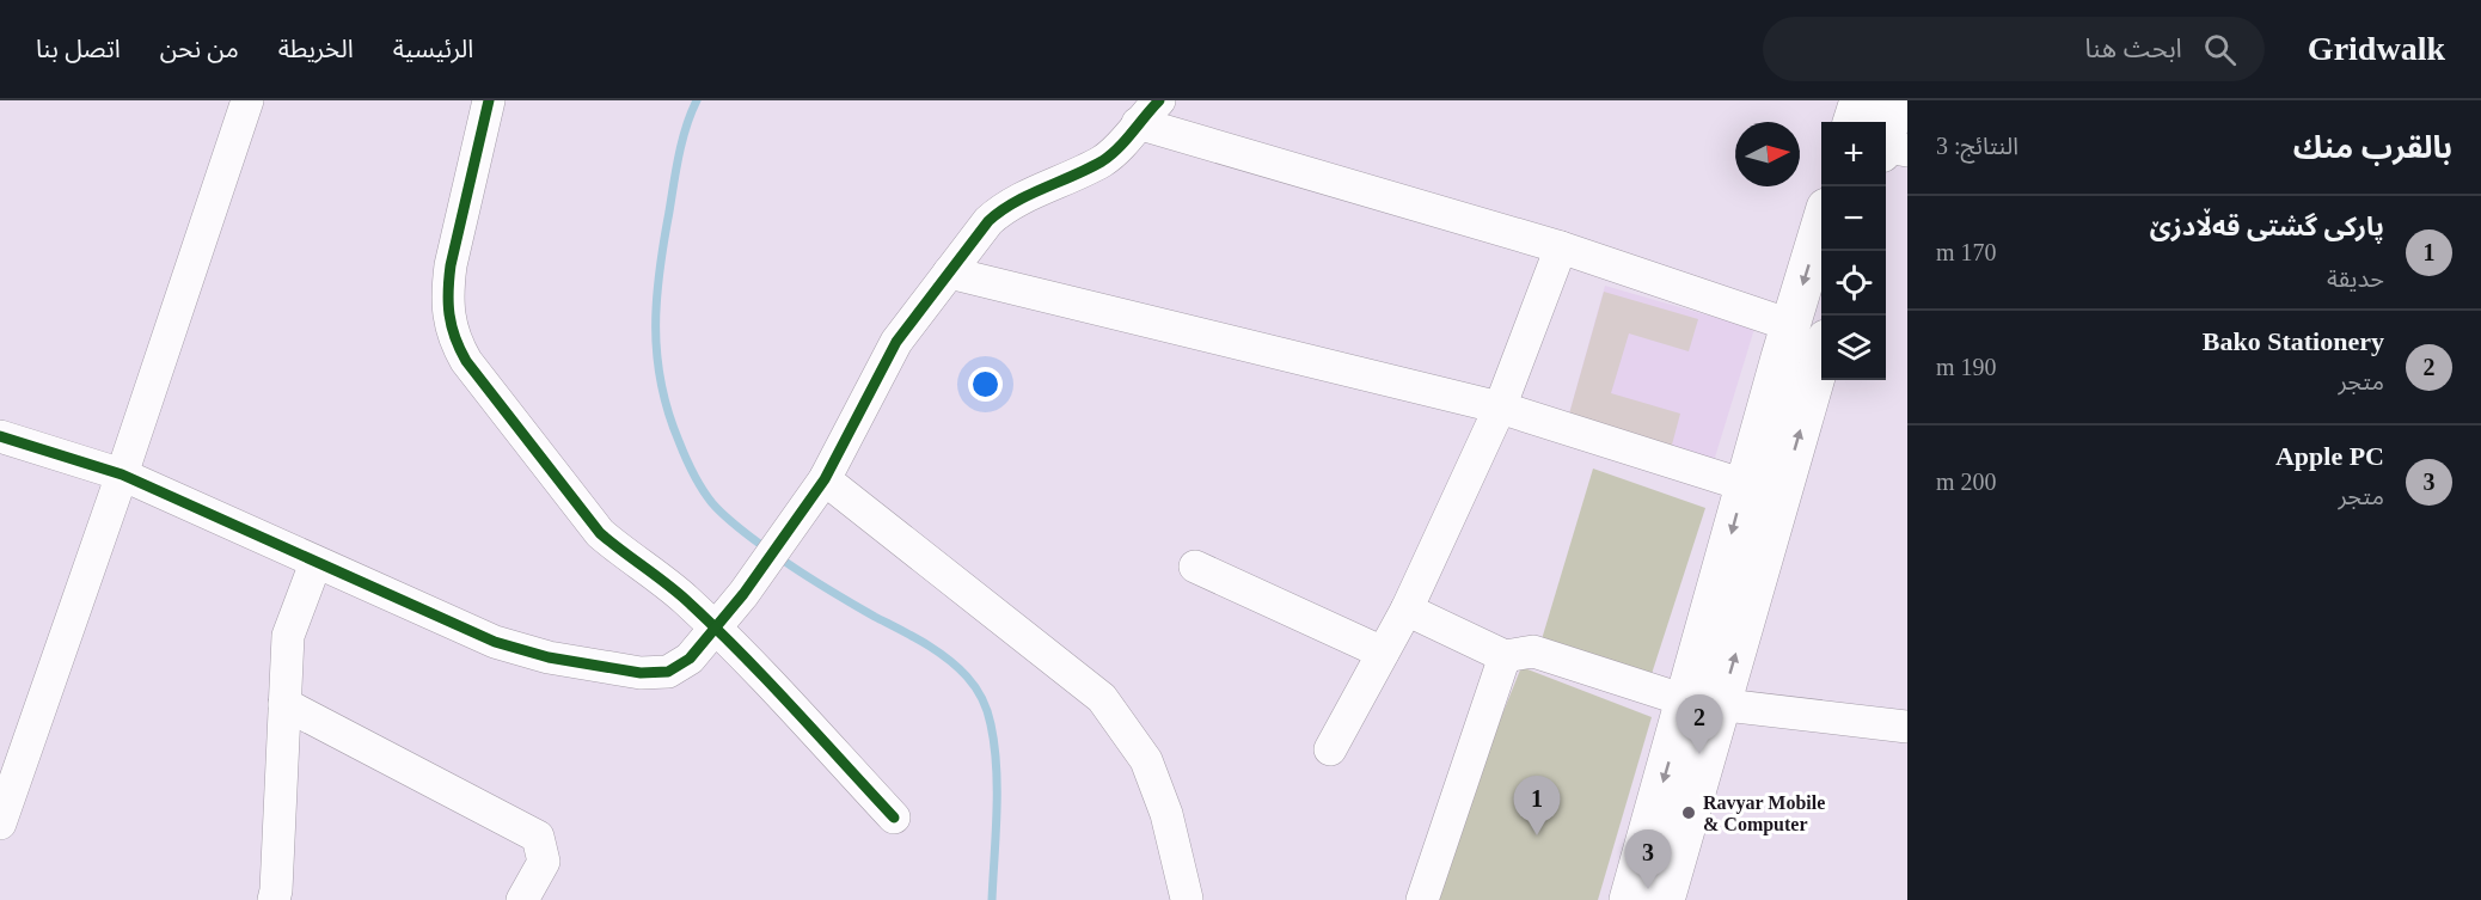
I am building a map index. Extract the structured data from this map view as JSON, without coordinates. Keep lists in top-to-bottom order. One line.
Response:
{"places":["Ravyar Mobile & Computer"],"north":"right","page":{"header":"Gridwalk","search":"ابحث هنا","nav":["الرئيسية","الخريطة","من نحن","اتصل بنا"],"heading":["بالقرب منك","النتائج: 3"],"map_buttons":["+","−"],"list":[{"mark":"1","name":"پارکی گشتی قەڵادزێ","note":"حديقة","value":"170 m"},{"mark":"2","name":"Bako Stationery","note":"متجر","value":"190 m"},{"mark":"3","name":"Apple PC","note":"متجر","value":"200 m"}],"pins":["2","1","3"]}}
